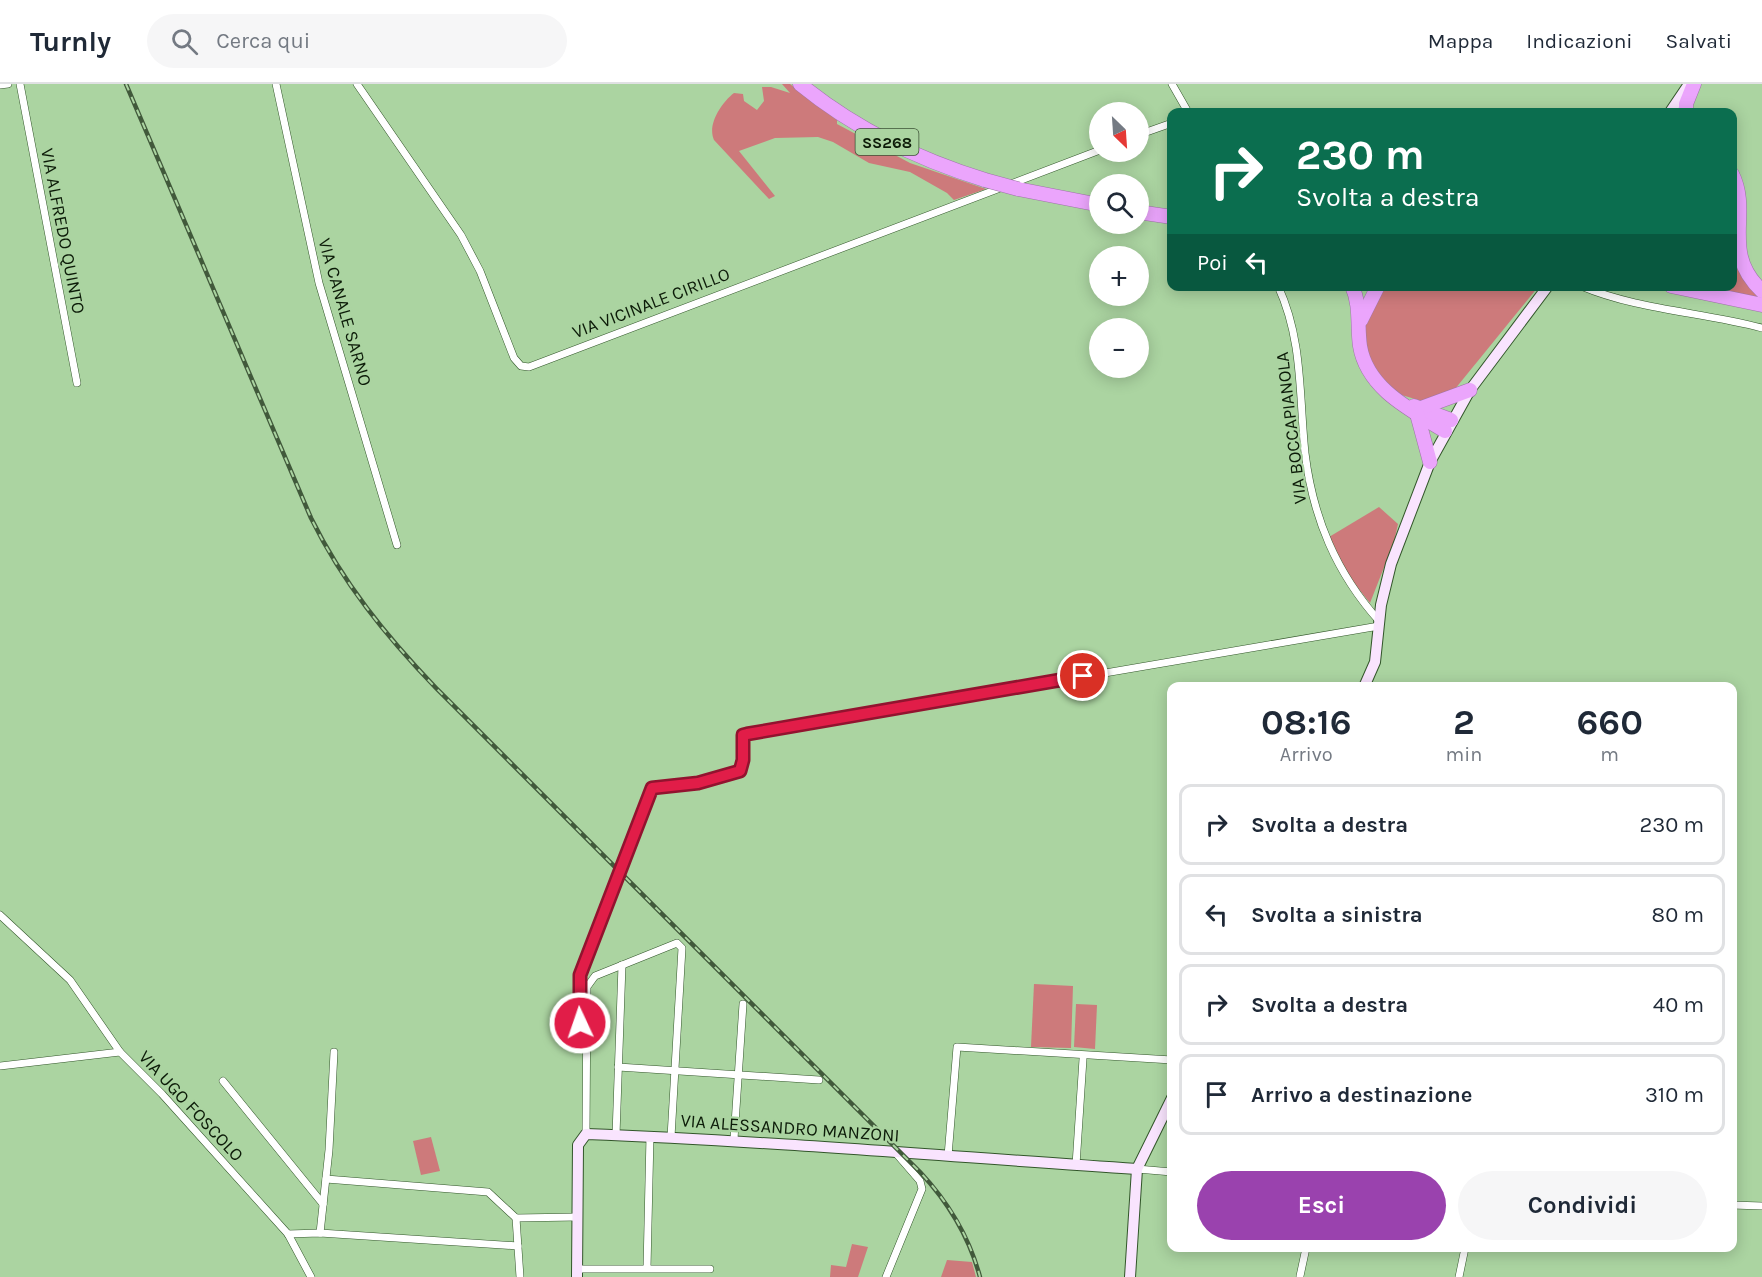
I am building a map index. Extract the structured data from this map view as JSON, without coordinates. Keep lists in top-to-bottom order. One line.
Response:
{"streets":{"highway":["SS268"],"main road":["VIA ALESSANDRO MANZONI"],"street":["VIA ALFREDO QUINTO","VIA VICINALE CIRILLO","VIA CANALE SARNO","VIA BOCCAPIANOLA","VIA UGO FOSCOLO"]},"north":"bottom right","page":{"header":"Turnly","search":"Cerca qui","nav":["Mappa","Indicazioni","Salvati"],"map_buttons":["+","−"],"turn":["230 m","Svolta a destra"],"then":"Poi","eta":["08:16","Arrivo","2","min","660","m"],"list":[{"name":"Svolta a destra","value":"230 m"},{"name":"Svolta a sinistra","value":"80 m"},{"name":"Svolta a destra","value":"40 m"},{"name":"Arrivo a destinazione","value":"310 m"}],"buttons":["Esci","Condividi"]}}
